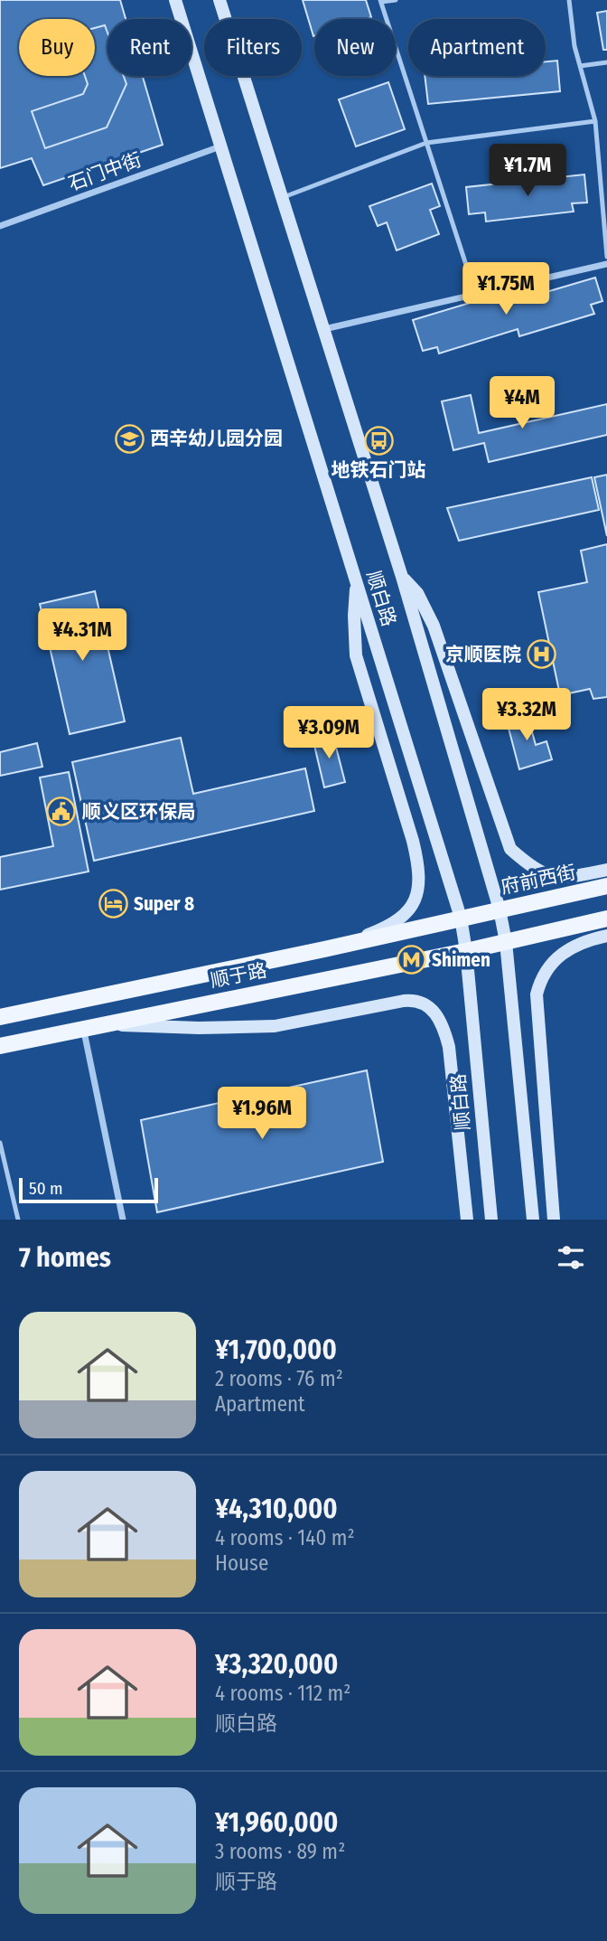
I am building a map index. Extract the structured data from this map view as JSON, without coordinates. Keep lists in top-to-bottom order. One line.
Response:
{"streets":{"main road":["顺白路","府前西街","顺于路"],"street":["石门中街"]},"crossings":[["石门中街","顺白路"],["顺白路","府前西街"],["顺白路","顺于路"],["府前西街","顺于路"]],"places":{"school or university":["西辛幼儿园分园"],"bus stop":["地铁石门站"],"hospital":["京顺医院"],"public building":["顺义区环保局"],"hotel":["Super 8"],"metro station":["Shimen"]},"scale_bar":"50 m","page":{"chip":["Buy","Rent","Filters","New","Apartment"],"price":["¥1.7M","¥1.75M","¥4M","¥4.31M","¥3.32M","¥3.09M","¥1.96M"],"scale":"50 m","heading":"7 homes","list":[{"name":"¥1,700,000","note":"2 rooms · 76 m² · Apartment"},{"name":"¥4,310,000","note":"4 rooms · 140 m² · House"},{"name":"¥3,320,000","note":"4 rooms · 112 m² · 顺白路"},{"name":"¥1,960,000","note":"3 rooms · 89 m² · 顺于路"}]}}
